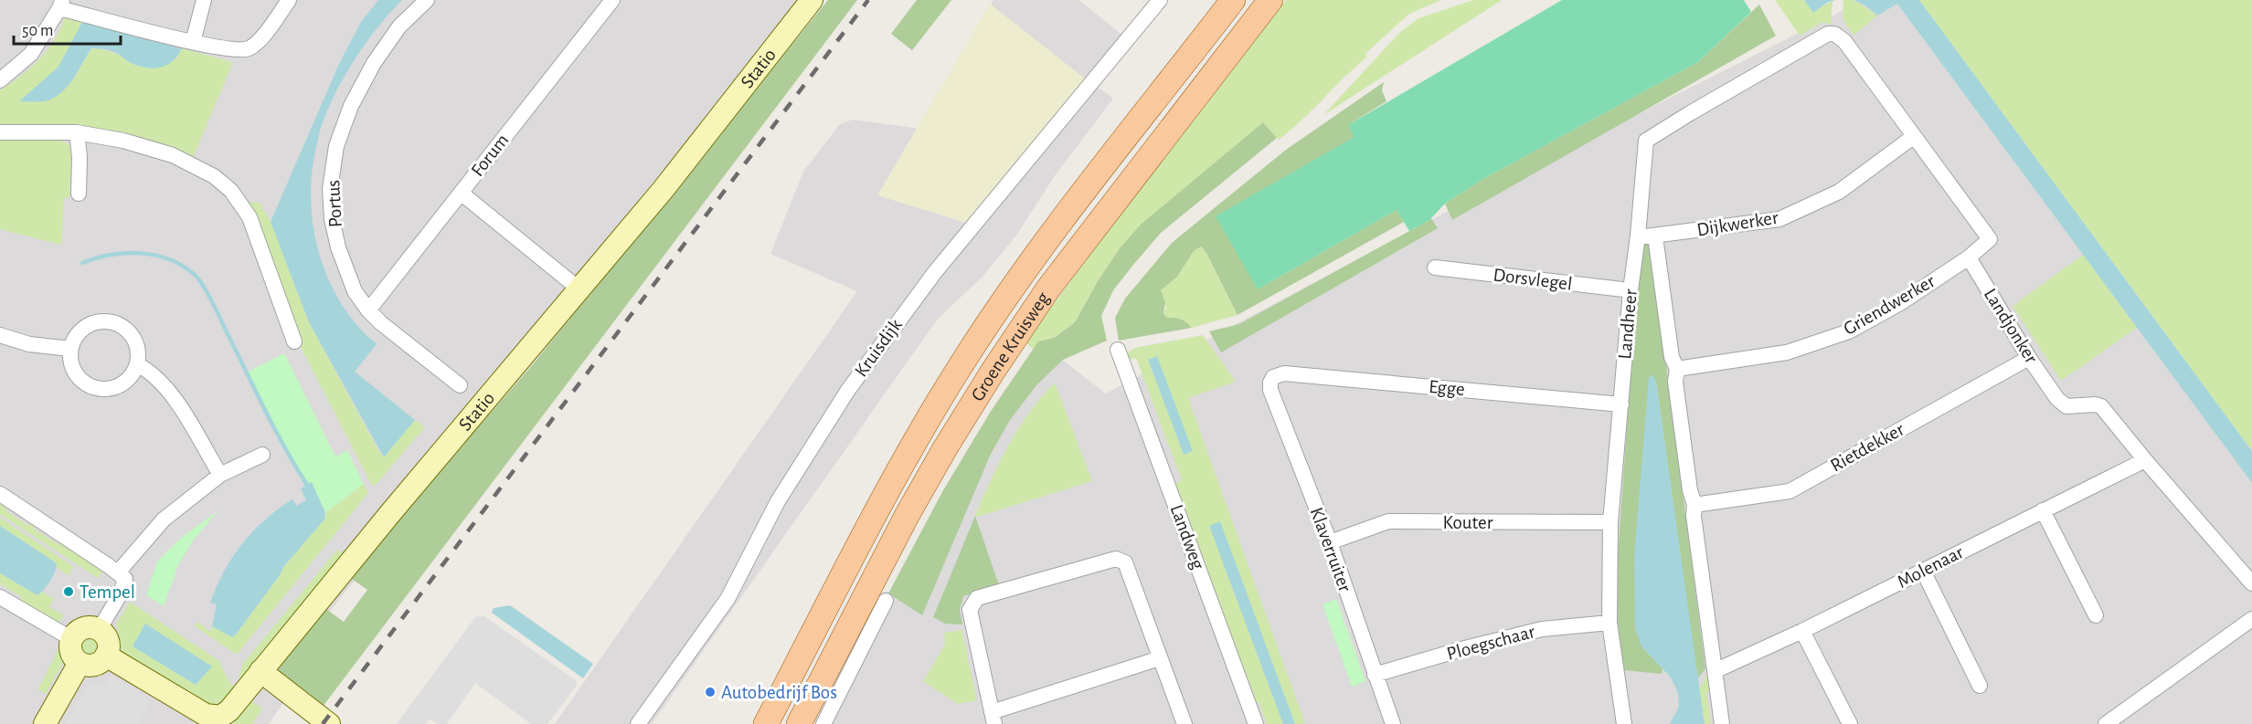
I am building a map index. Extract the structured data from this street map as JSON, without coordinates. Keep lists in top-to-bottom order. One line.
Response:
{"streets":{"main road":["Groene Kruisweg"],"street":["Statio","Forum","Portus","Dijkwerker","Dorsvlegel","Griendwerker","Landheer","Landjonker","Kruisdijk","Egge","Rietdekker","Kouter","Landweg","Klaverruiter","Molenaar","Ploegschaar"]},"crossings":[["Forum","Portus"],["Dijkwerker","Landheer"],["Dorsvlegel","Landheer"],["Griendwerker","Landheer"],["Griendwerker","Landjonker"],["Landheer","Egge"],["Landheer","Rietdekker"],["Landheer","Kouter"],["Landheer","Molenaar"],["Landheer","Ploegschaar"],["Landjonker","Rietdekker"],["Landjonker","Molenaar"],["Egge","Klaverruiter"],["Kouter","Klaverruiter"],["Klaverruiter","Ploegschaar"]],"places":["Tempel","Autobedrijf Bos"],"scale_bar":"50 m"}
